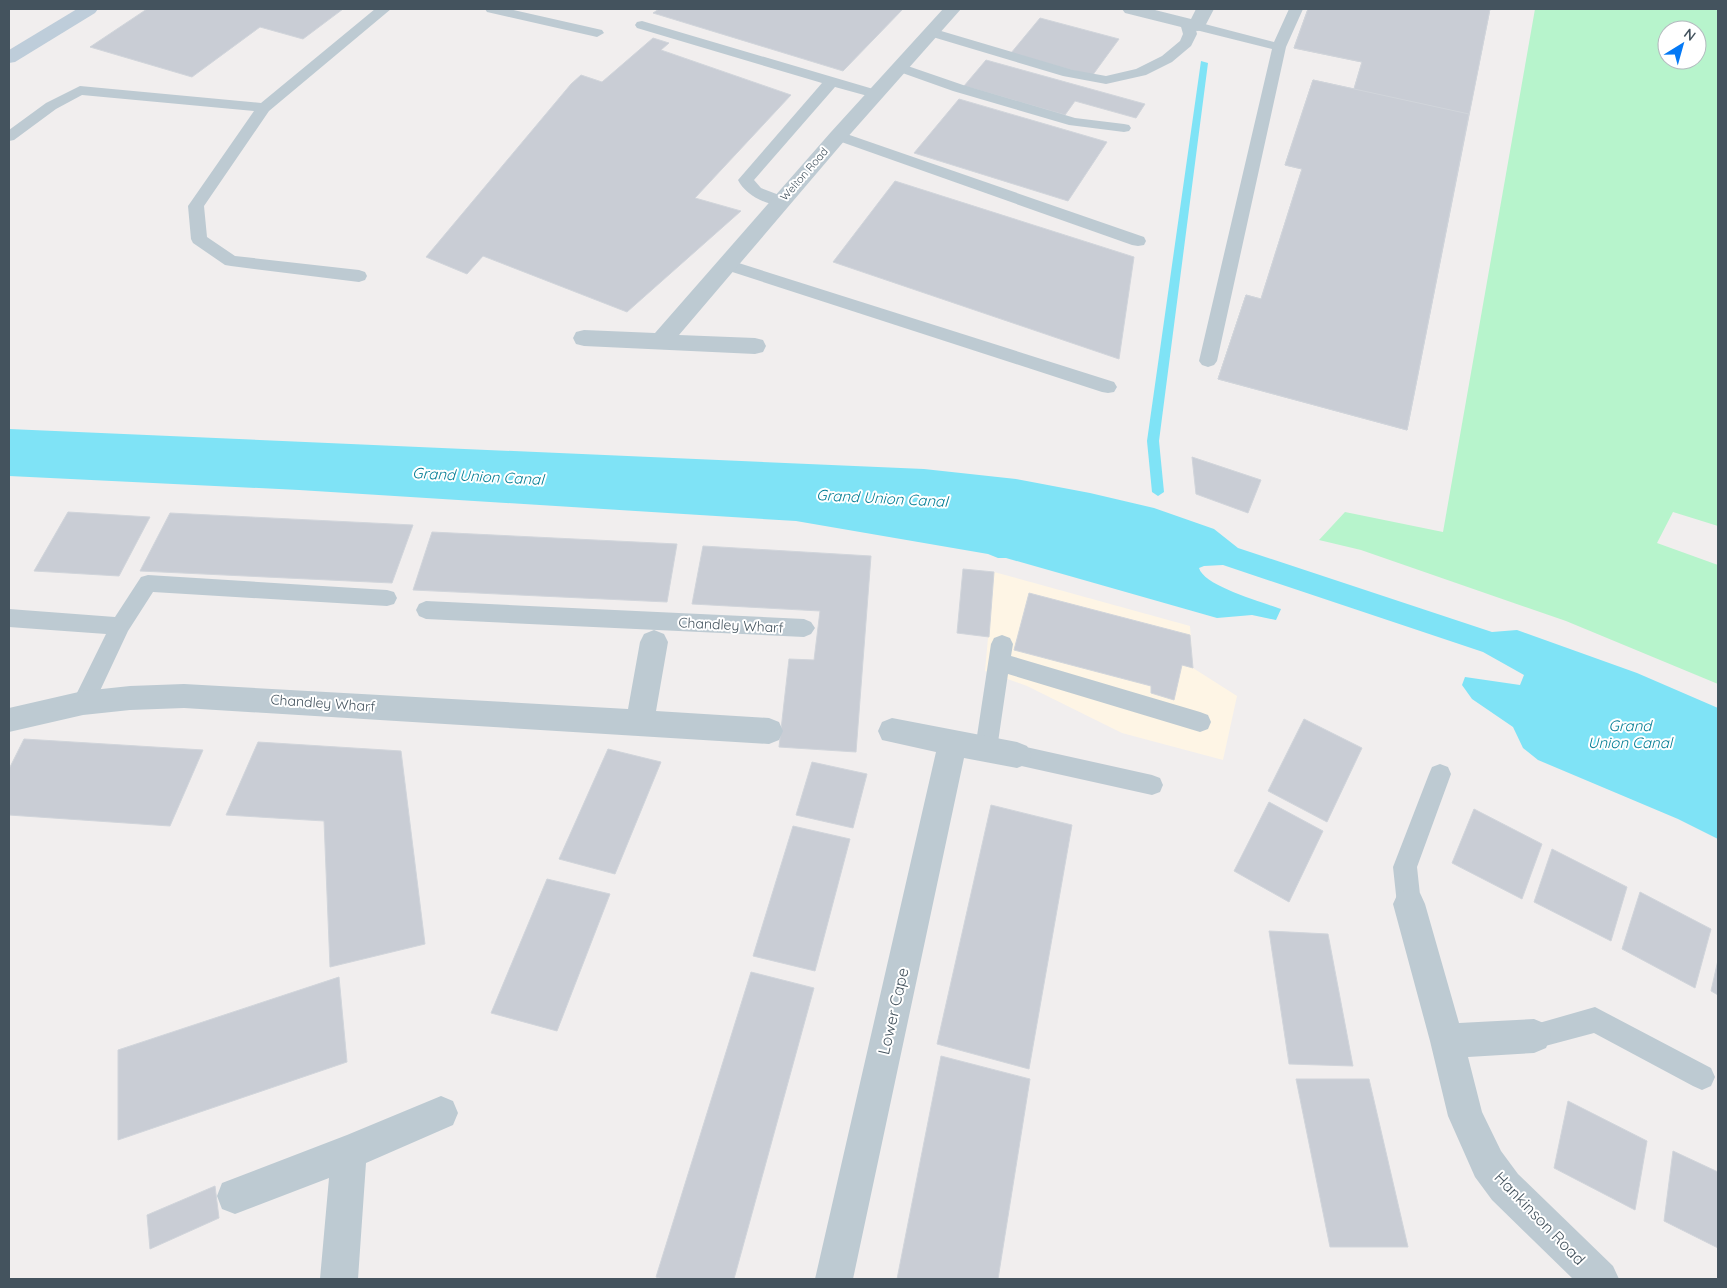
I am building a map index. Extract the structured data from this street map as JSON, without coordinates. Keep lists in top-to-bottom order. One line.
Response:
{"streets":{"street":["Welton Road","Chandley Wharf","Lower Cape","Hankinson Road"]},"water":["Grand Union Canal"],"north":"top right"}
